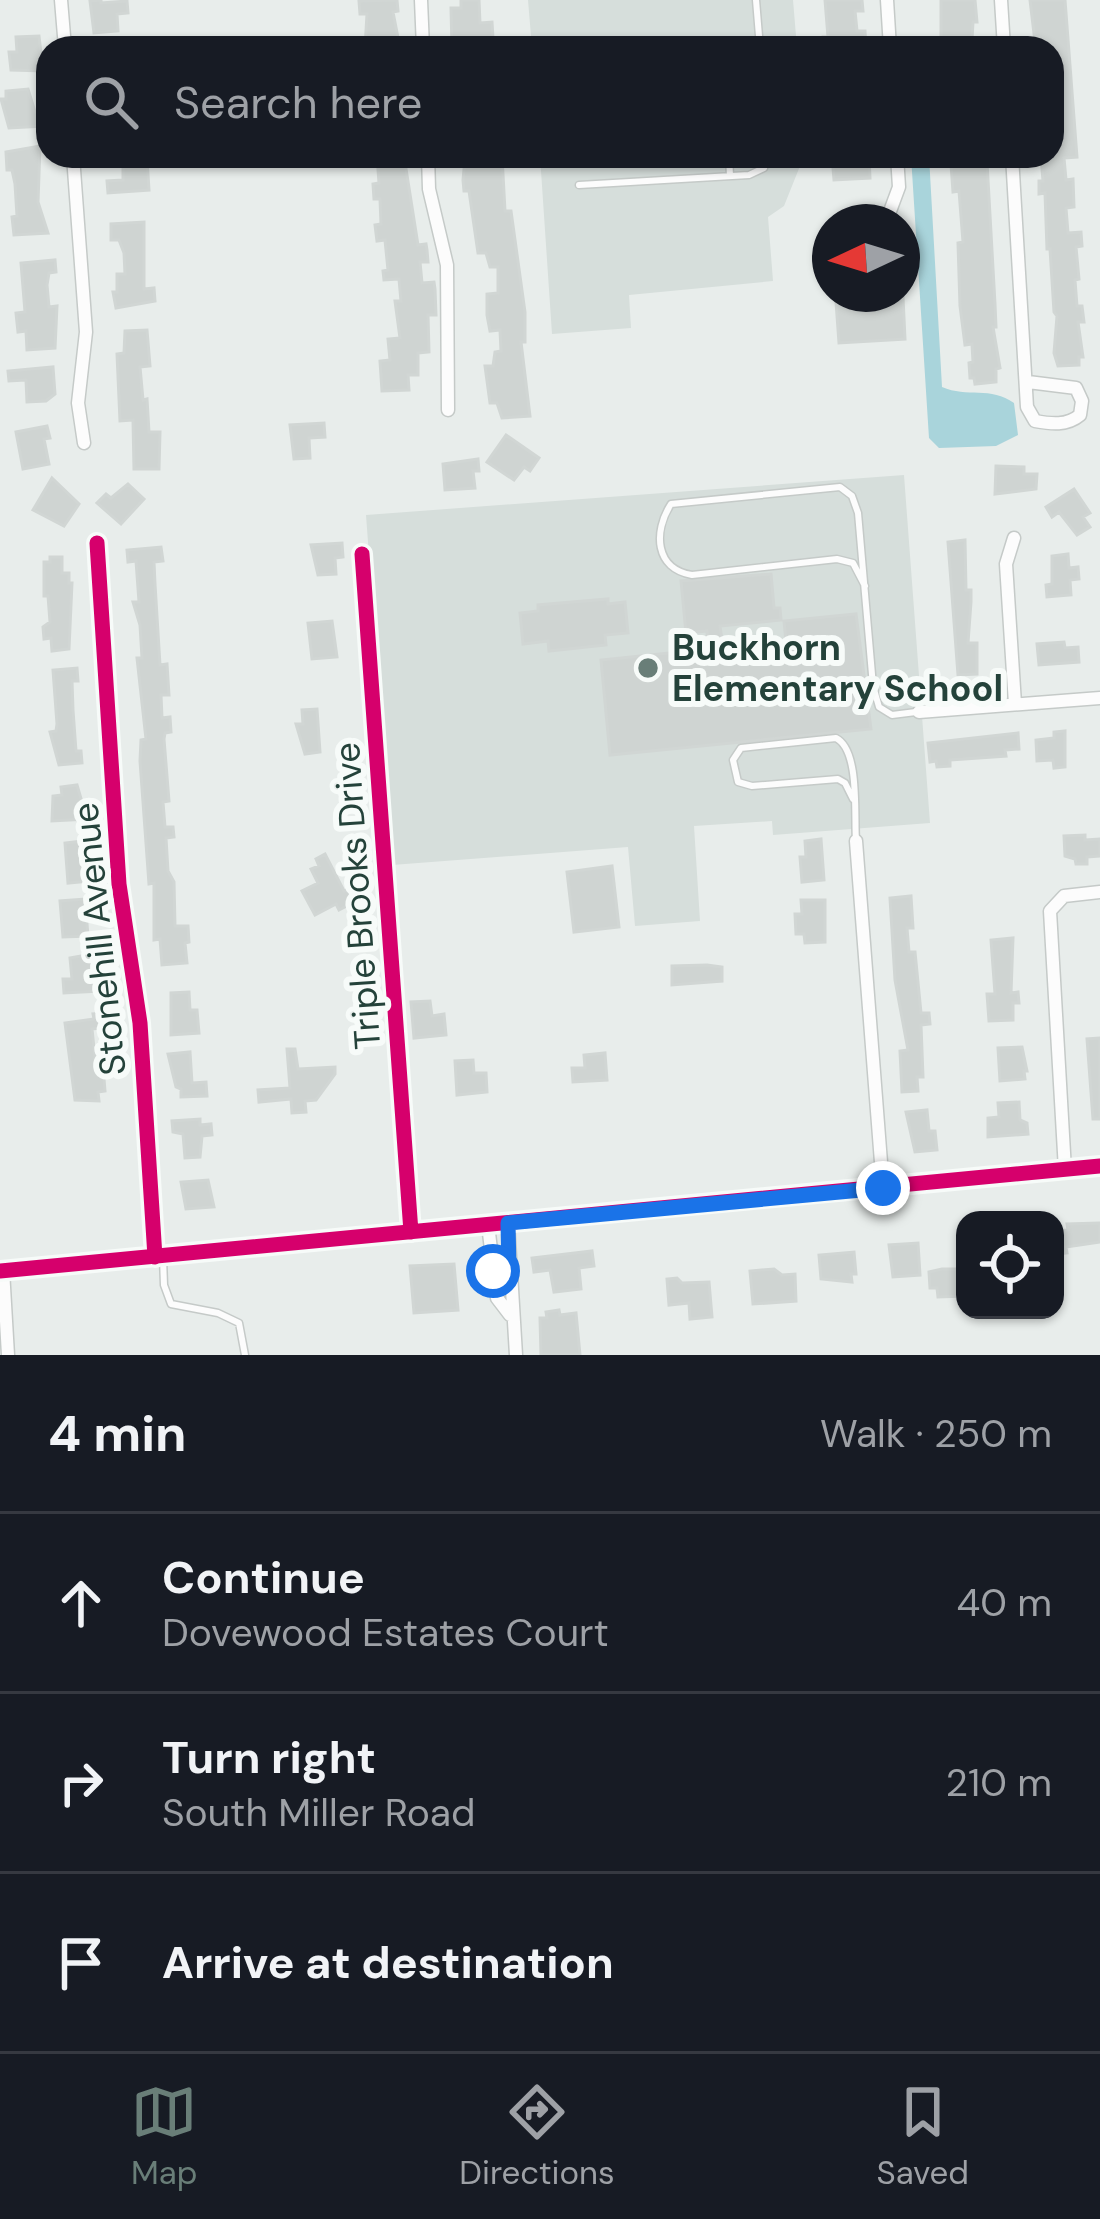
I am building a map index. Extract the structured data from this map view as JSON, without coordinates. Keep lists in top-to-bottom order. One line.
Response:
{"streets":{"street":["Triple Brooks Drive","Stonehill Avenue"]},"places":["Buckhorn Elementary School"],"north":"left","page":{"search":"Search here","heading":["4 min","Walk · 250 m"],"list":[["Continue","Dovewood Estates Court","40 m"],["Turn right","South Miller Road","210 m"],"Arrive at destination"],"nav":["Map","Directions","Saved"]}}
